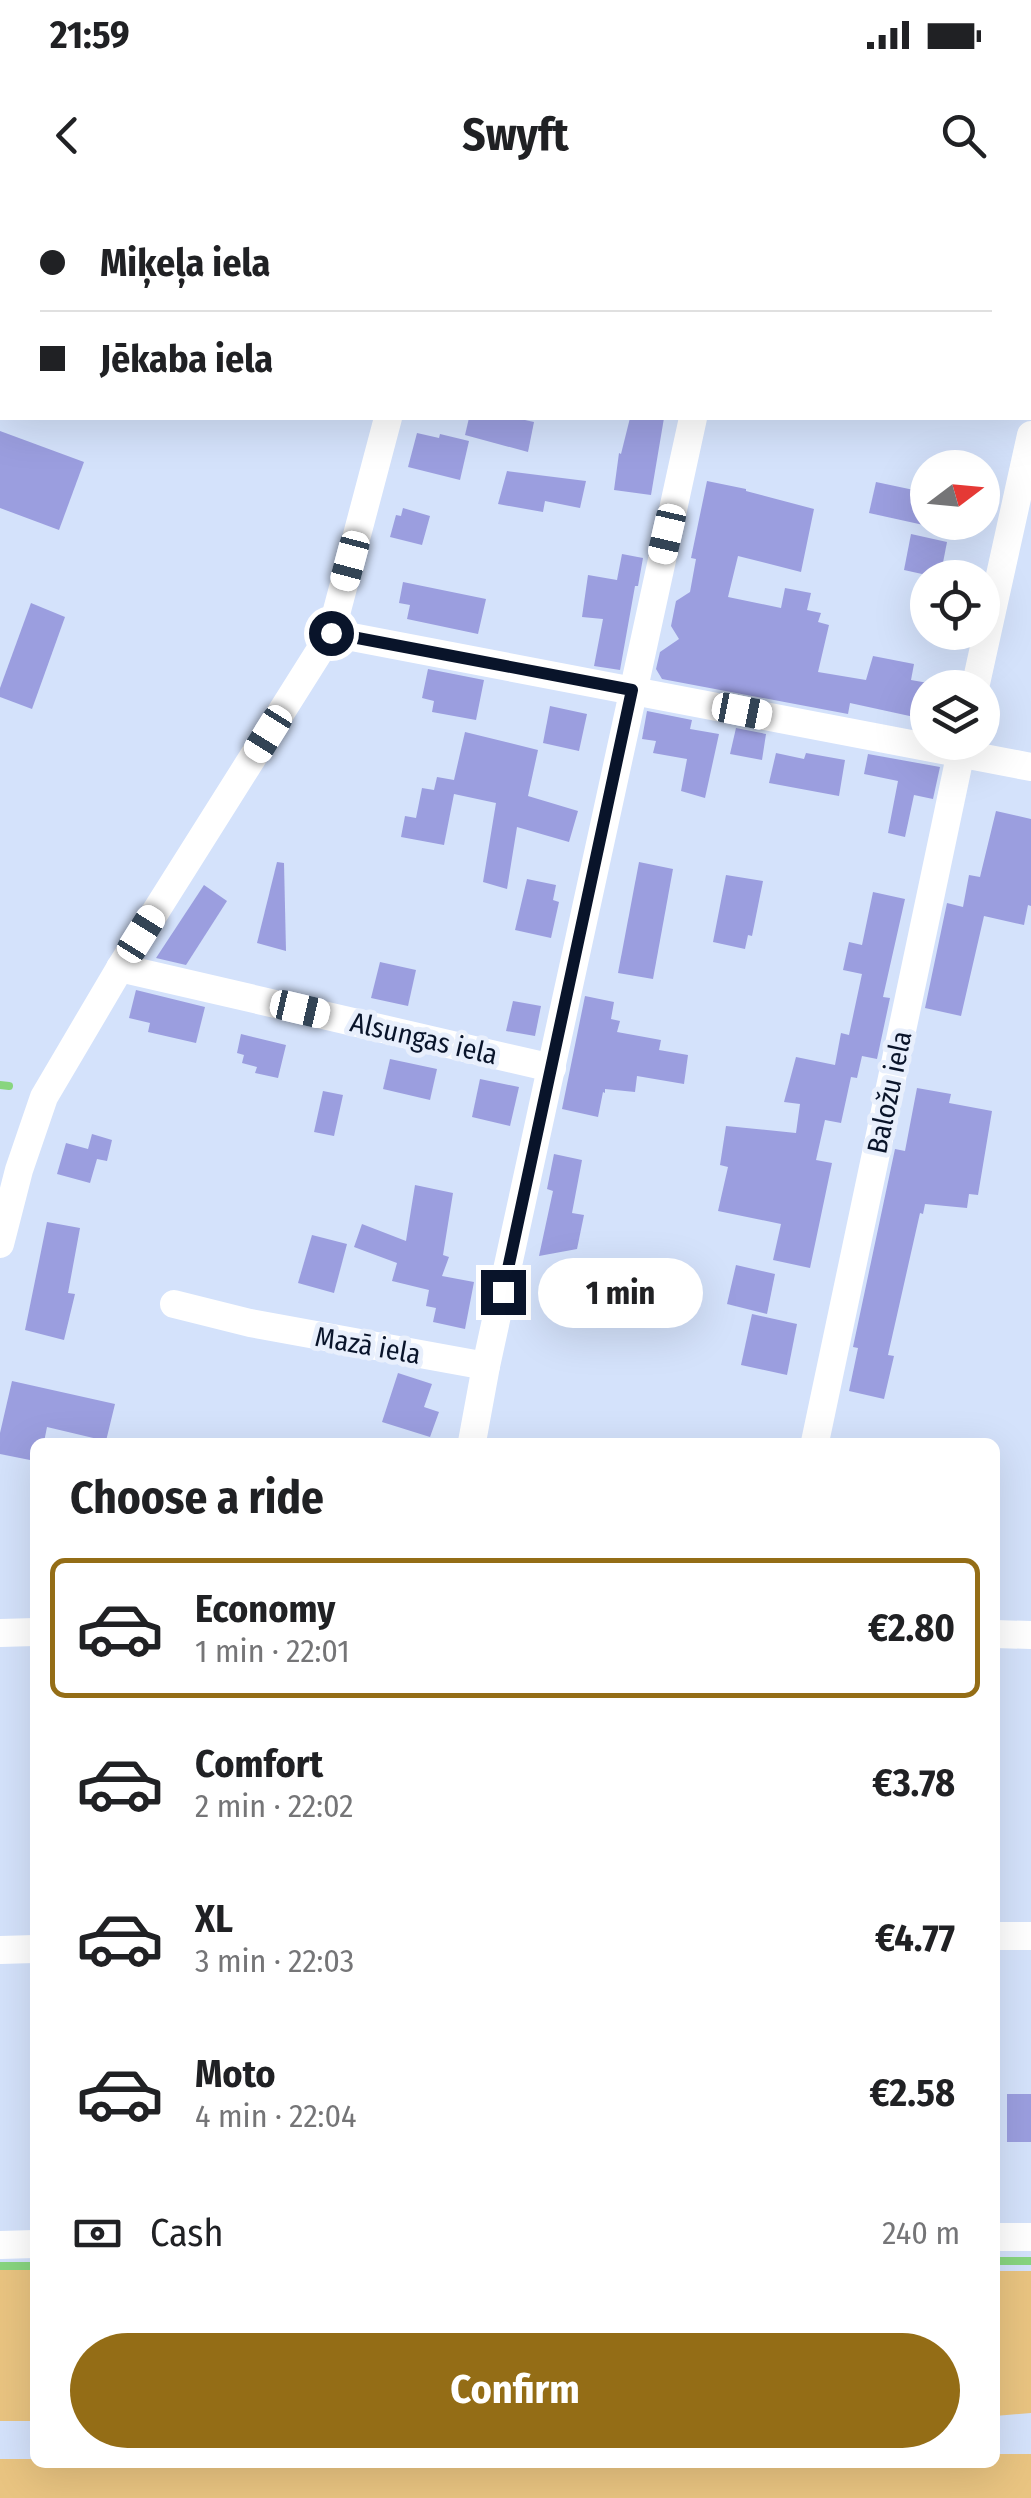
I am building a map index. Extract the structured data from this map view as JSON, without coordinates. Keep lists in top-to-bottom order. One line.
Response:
{"streets":{"street":["Alsungas iela","Baložu iela","Mazā iela"]},"north":"right","page":{"status":"21:59","header":"Swyft","banner":["Miķeļa iela","Jēkaba iela"],"bubble":"1 min","heading":"Choose a ride","list":[{"name":"Economy","note":"1 min · 22:01","value":"€2.80"},{"name":"Comfort","note":"2 min · 22:02","value":"€3.78"},{"name":"XL","note":"3 min · 22:03","value":"€4.77"},{"name":"Moto","note":"4 min · 22:04","value":"€2.58"}],"pay":["Cash","240 m"],"buttons":"Confirm"}}
